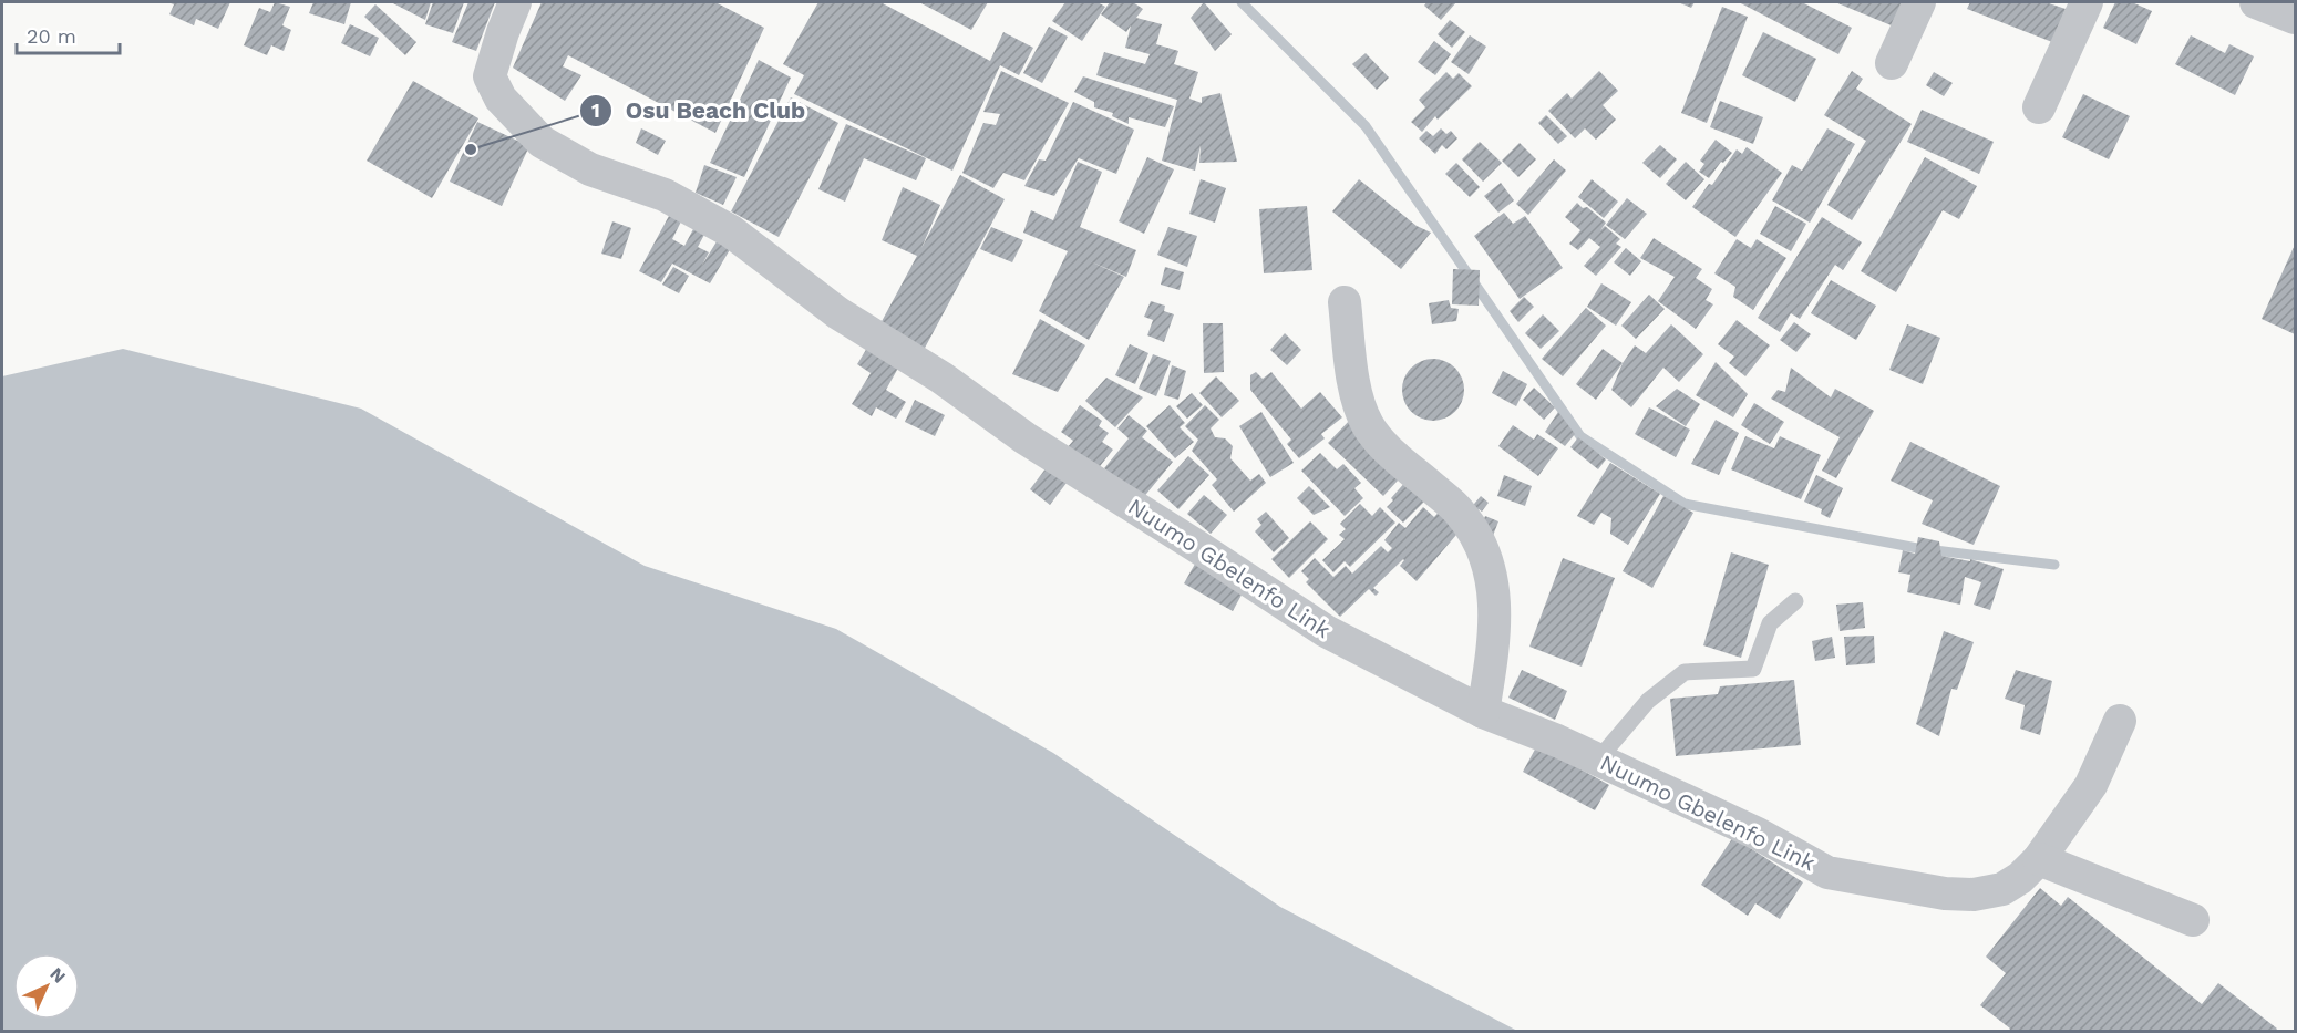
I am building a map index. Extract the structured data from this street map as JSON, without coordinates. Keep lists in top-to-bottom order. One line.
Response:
{"streets":{"street":["Nuumo Gbelenfo Link"]},"places":["Osu Beach Club"],"scale_bar":"20 m","north":"top right"}
